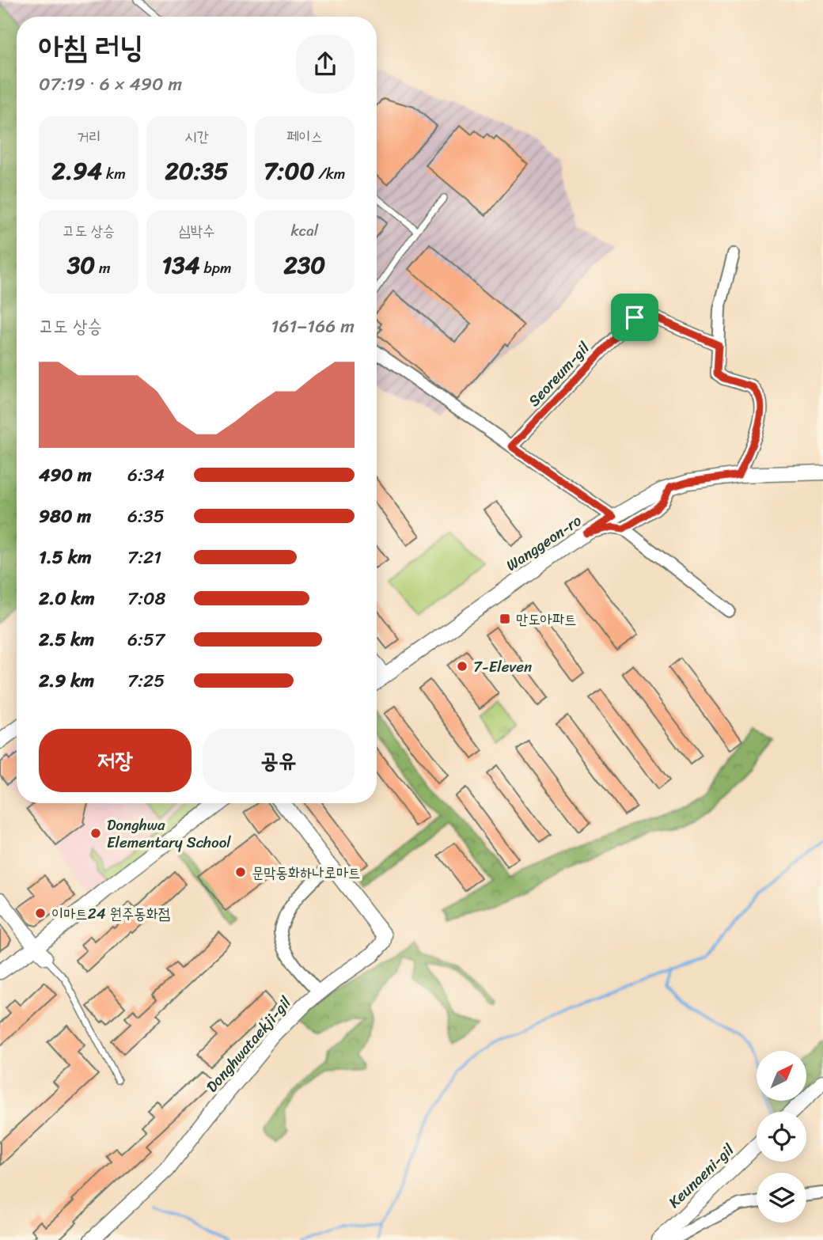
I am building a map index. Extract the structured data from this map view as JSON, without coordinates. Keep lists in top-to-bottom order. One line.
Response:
{"streets":{"street":["Seoreum-gil","Wanggeon-ro","Donghwataekji-gil","Keunaeni-gil"]},"places":{"transit":["만도아파트"],"other":["7-Eleven","Donghwa Elementary School","문막동화하나로마트","이마트24 원주동화점"]},"north":"top right","page":{"heading":["아침 러닝","07:19 · 6 × 490 m"],"stats":[["거리","2.94 km"],["시간","20:35"],["페이스","7:00 /km"],["고도 상승","30 m"],["심박수","134 bpm"],["kcal","230"]],"chart":["고도 상승","161–166 m"],"list":[{"name":"490 m","note":"6:34"},{"name":"980 m","note":"6:35"},{"name":"1.5 km","note":"7:21"},{"name":"2.0 km","note":"7:08"},{"name":"2.5 km","note":"6:57"},{"name":"2.9 km","note":"7:25"}],"buttons":["저장","공유"]}}
